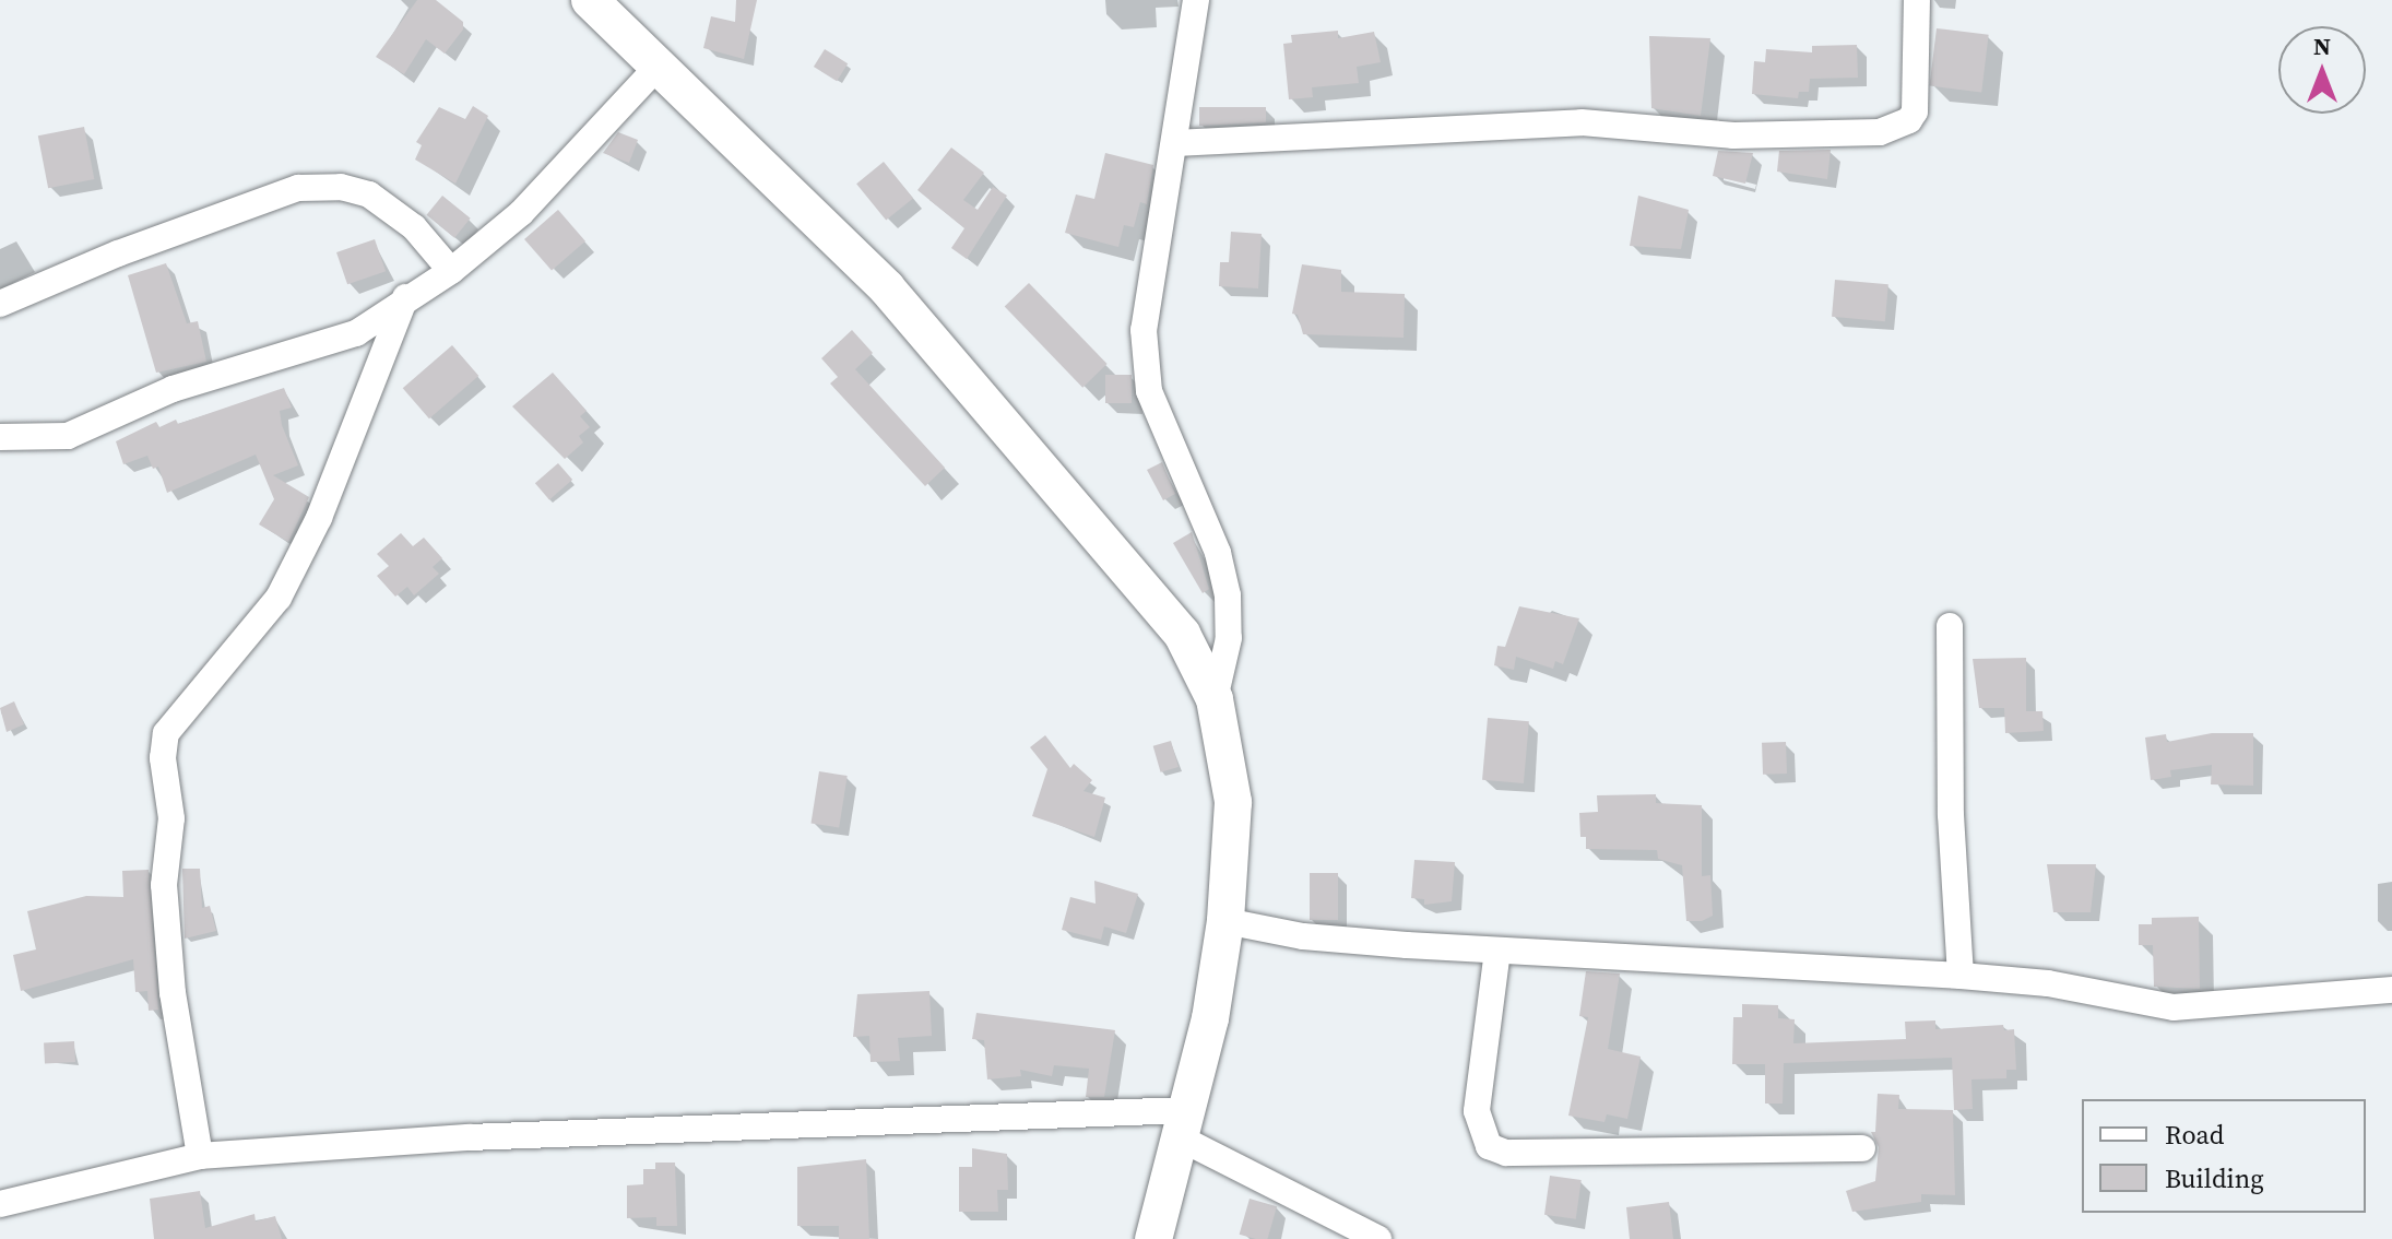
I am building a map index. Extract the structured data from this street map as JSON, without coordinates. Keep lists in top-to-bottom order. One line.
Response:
{"legend":["Road","Building"],"north":"top"}
